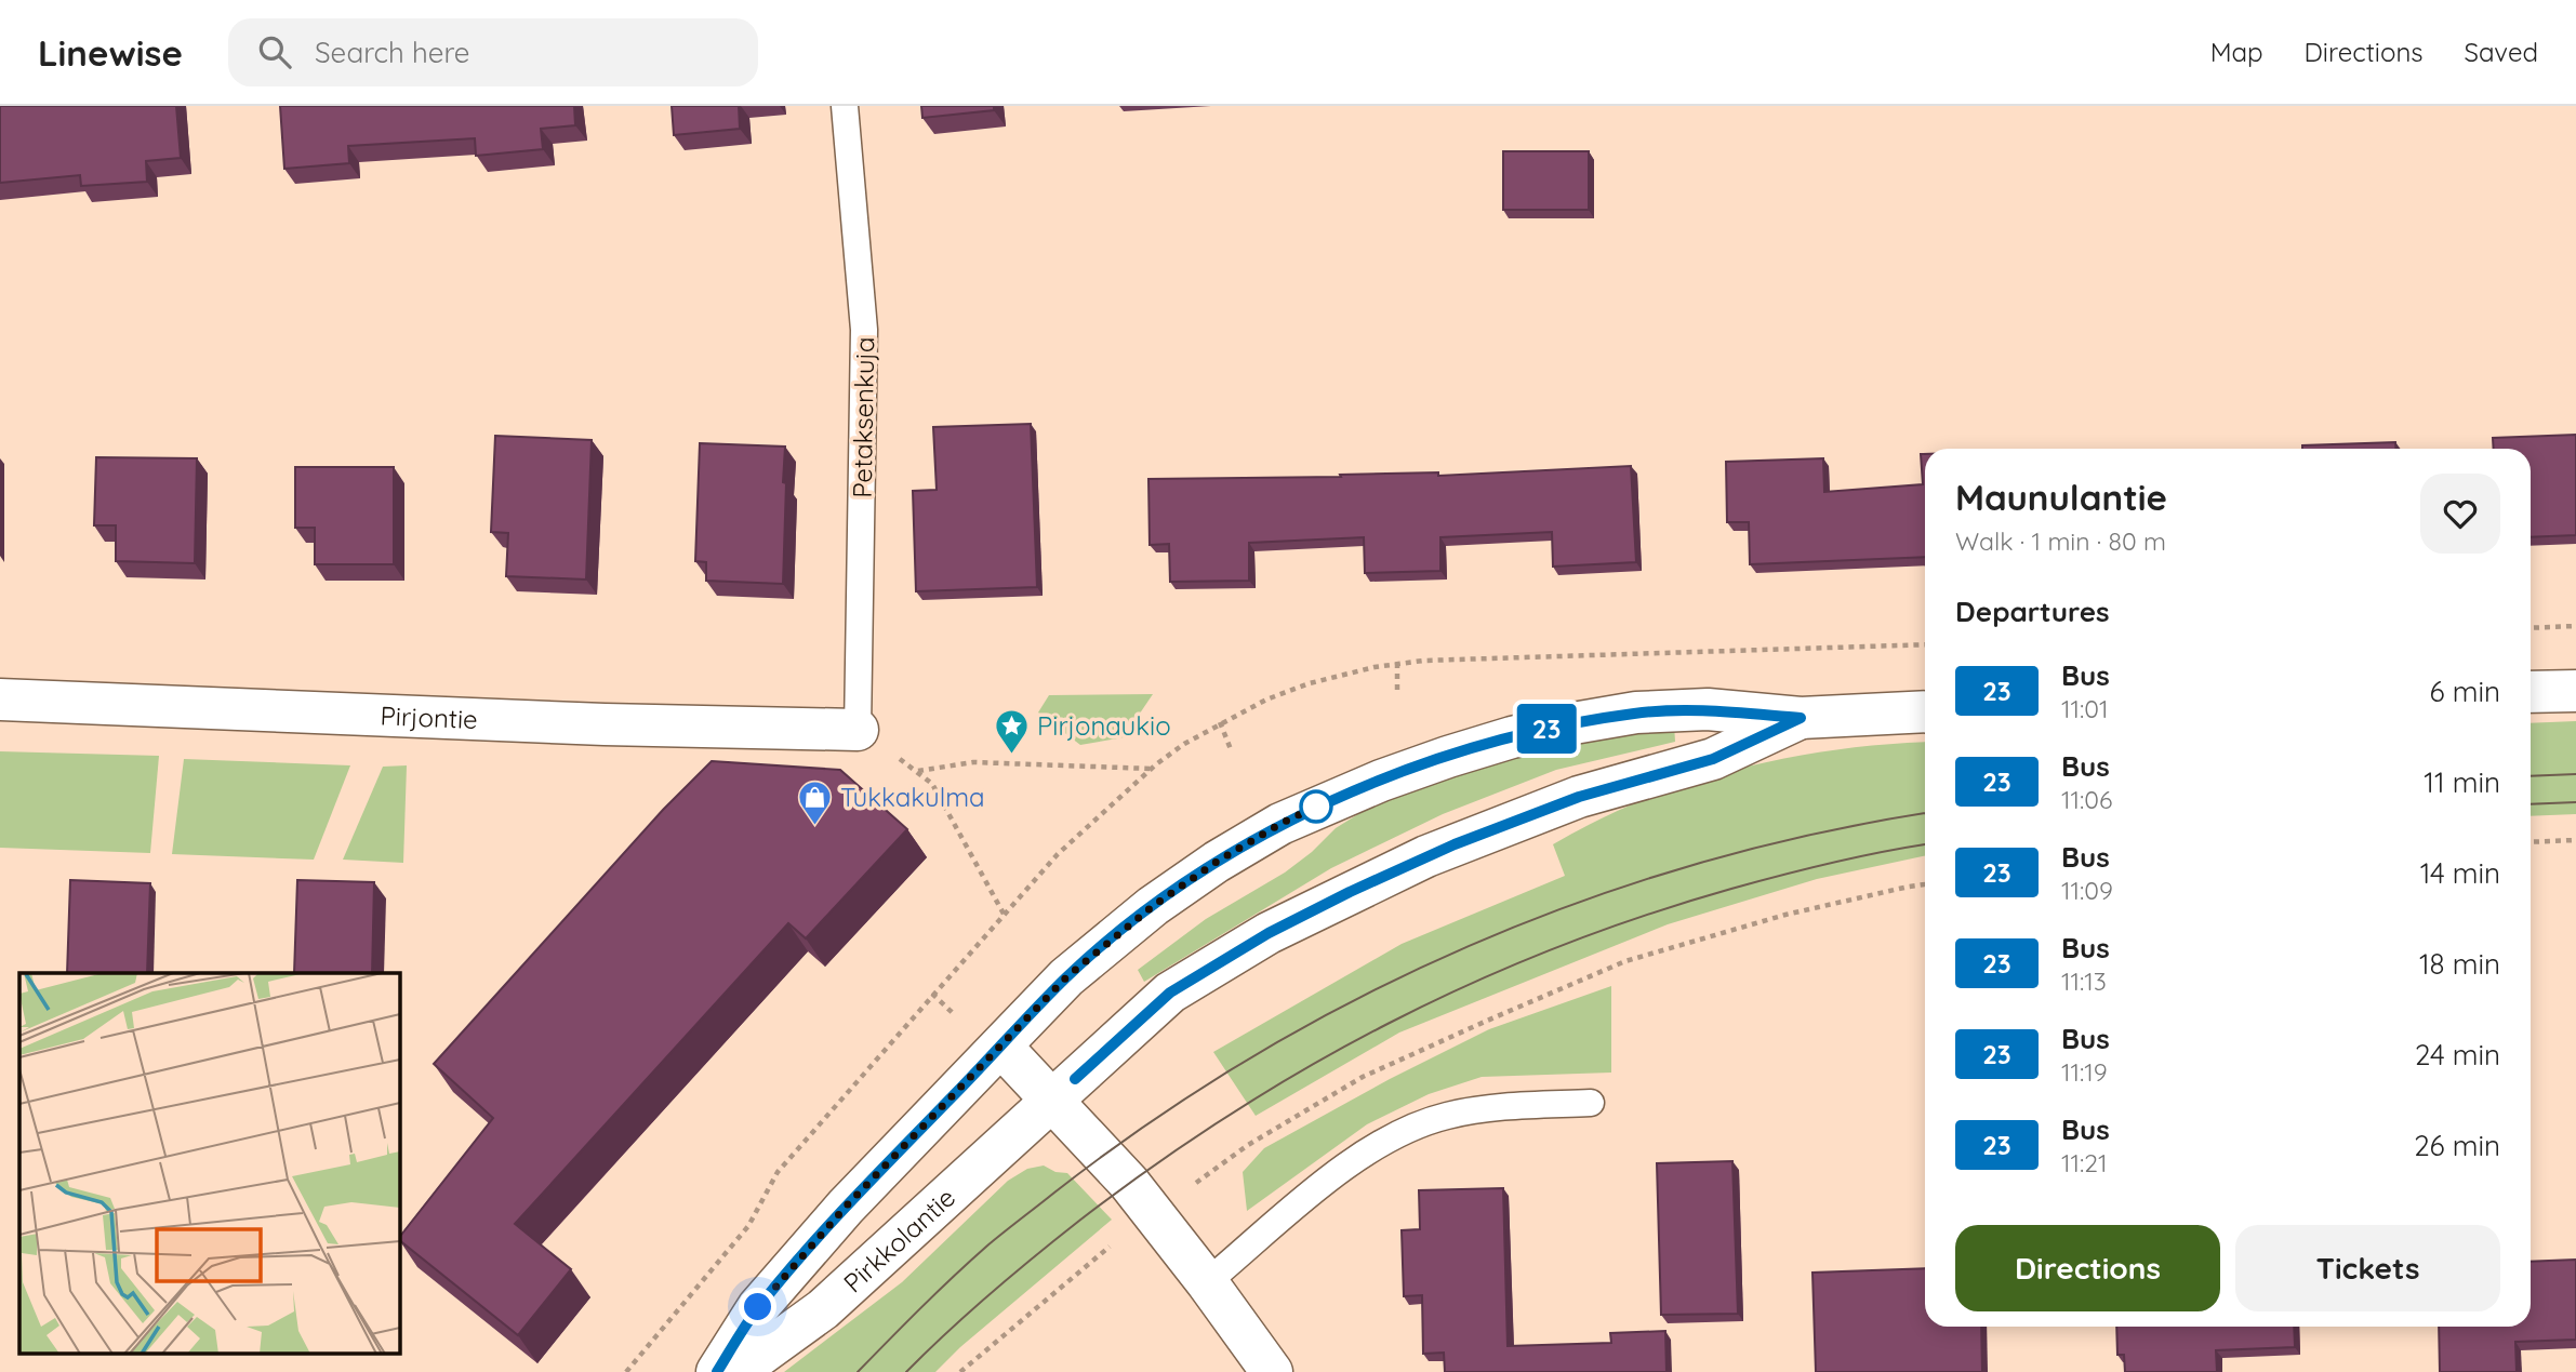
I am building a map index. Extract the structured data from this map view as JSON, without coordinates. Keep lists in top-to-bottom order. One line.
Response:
{"streets":{"main road":["Pirjontie","Pirkkolantie"],"lane":["Petaksenkuja"]},"crossings":[["Petaksenkuja","Pirjontie"]],"places":{"place":["Pirjonaukio"],"shop":["Tukkakulma"]},"lines":["bus line 23"],"page":{"header":"Linewise","search":"Search here","nav":["Map","Directions","Saved"],"on_map":"23","heading":[["Maunulantie","Walk · 1 min · 80 m"],"Departures"],"list":[{"mark":"23","name":"Bus","note":"11:01","value":"6 min"},{"mark":"23","name":"Bus","note":"11:06","value":"11 min"},{"mark":"23","name":"Bus","note":"11:09","value":"14 min"},{"mark":"23","name":"Bus","note":"11:13","value":"18 min"},{"mark":"23","name":"Bus","note":"11:19","value":"24 min"},{"mark":"23","name":"Bus","note":"11:21","value":"26 min"}],"buttons":["Directions","Tickets"]}}
